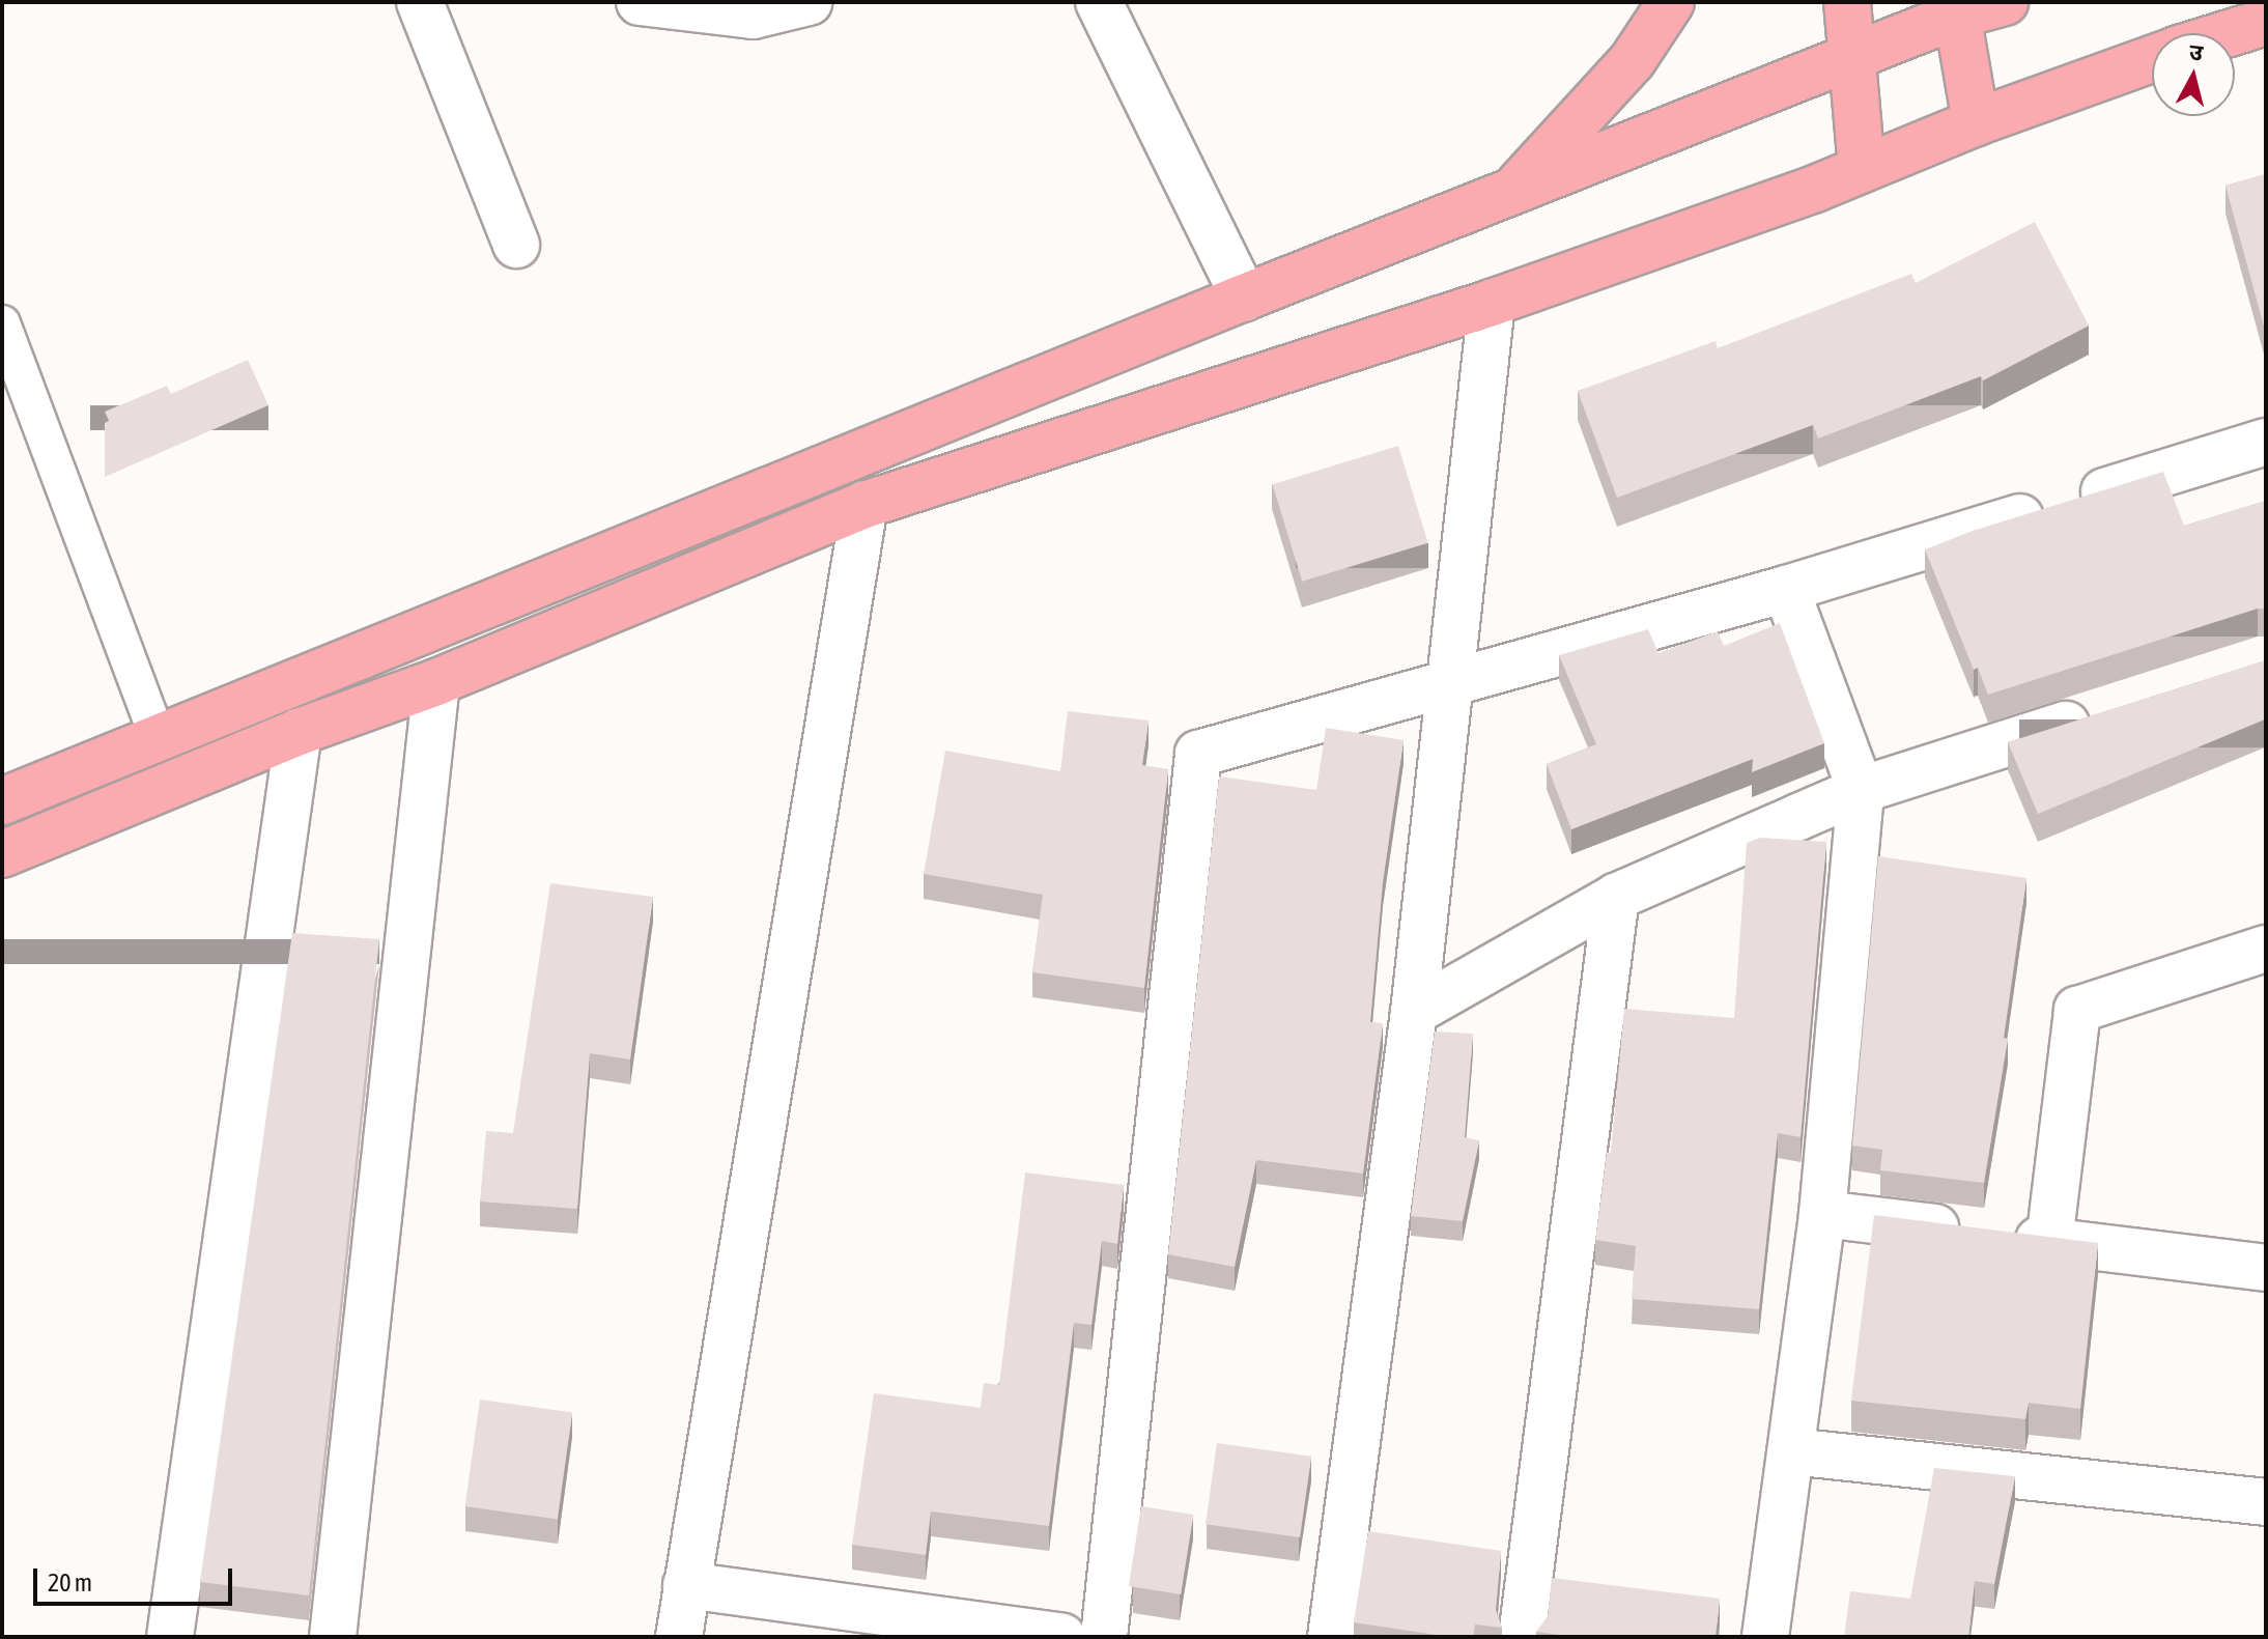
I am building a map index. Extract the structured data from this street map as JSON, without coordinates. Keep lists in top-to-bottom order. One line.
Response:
{"scale_bar":"20 m","north":"top"}
